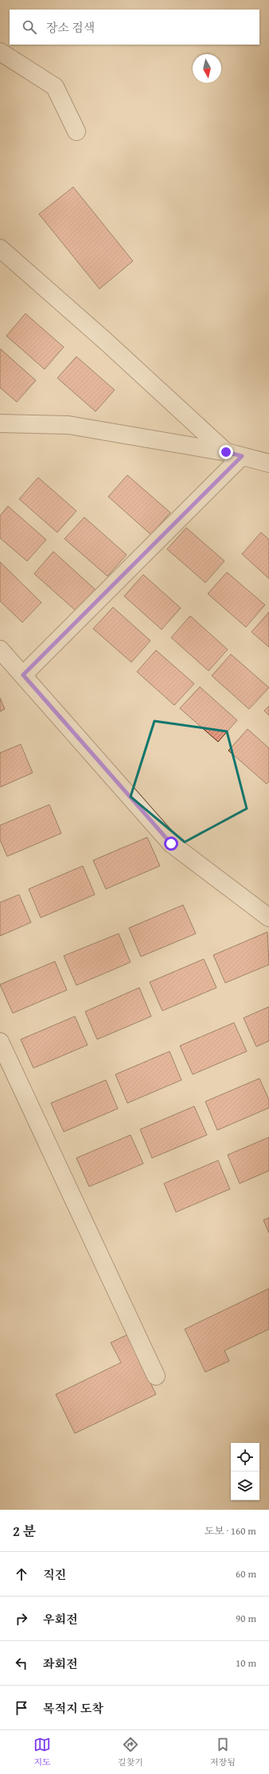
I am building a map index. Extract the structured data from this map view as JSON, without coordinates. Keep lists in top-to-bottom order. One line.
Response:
{"north":"bottom","page":{"search":"장소 검색","heading":["2 분","도보 · 160 m"],"list":[["직진","60 m"],["우회전","90 m"],["좌회전","10 m"],"목적지 도착"],"nav":["지도","길찾기","저장됨"]}}
